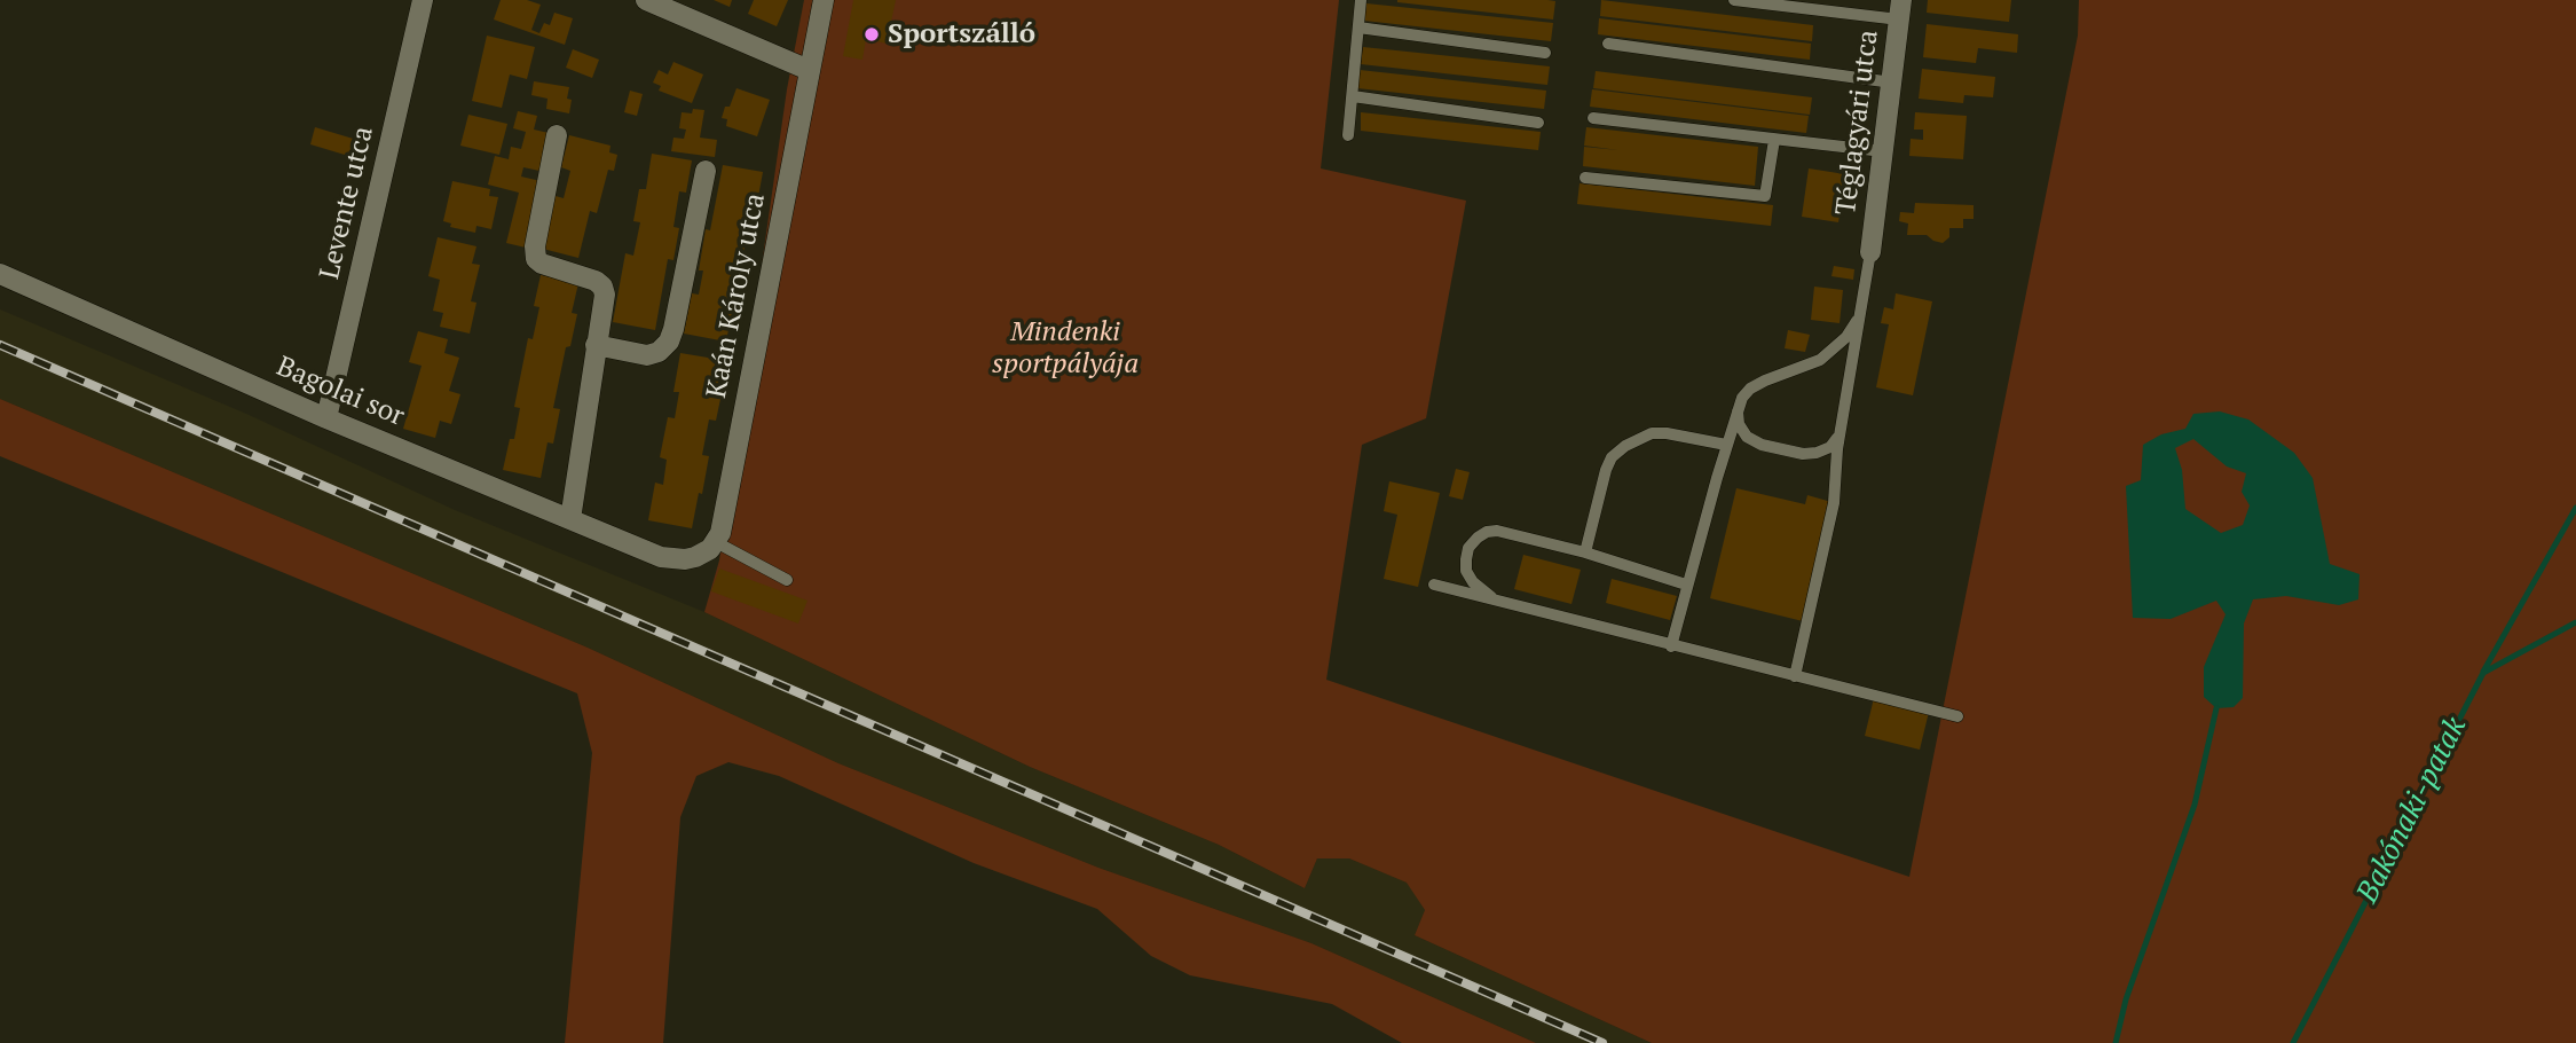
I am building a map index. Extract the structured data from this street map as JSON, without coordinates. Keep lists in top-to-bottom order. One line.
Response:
{"streets":{"street":["Téglagyári utca","Levente utca","Kaán Károly utca","Bagolai sor"]},"crossings":[["Levente utca","Bagolai sor"],["Kaán Károly utca","Bagolai sor"]],"water":["Bakónaki-patak"],"parks":["Mindenki sportpályája"],"places":["Sportszálló"]}
